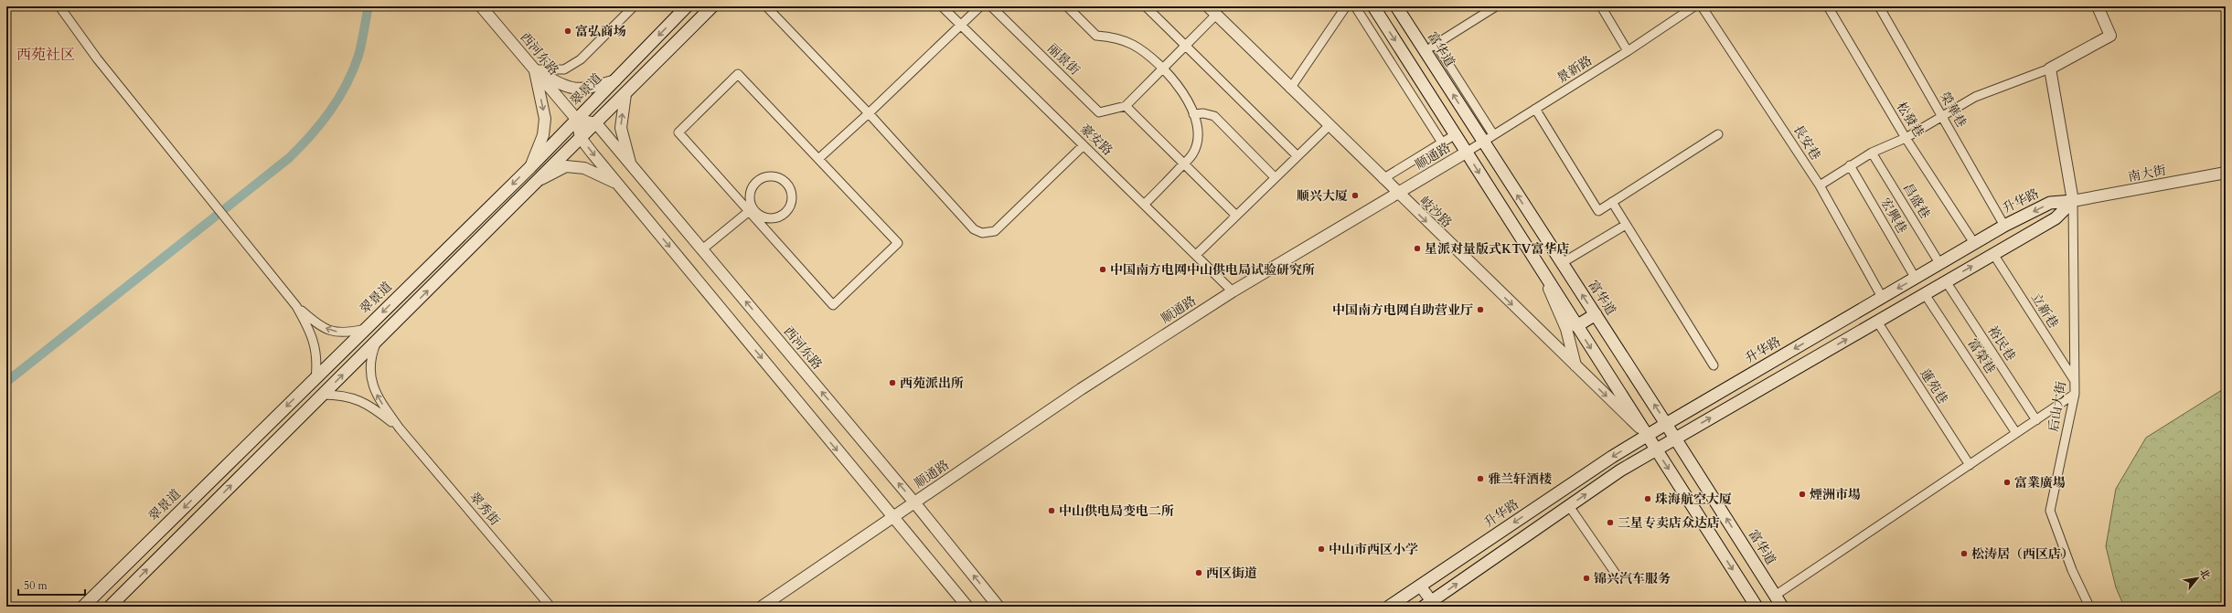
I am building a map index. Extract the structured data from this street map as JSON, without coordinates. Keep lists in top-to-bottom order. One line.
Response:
{"streets":{"main road":["富华道","翠景道","升华路"],"street":["西河东路","丽景街","景新路","榮華巷","松發巷","豪安路","長安巷","顺通路","南大街","昌盛巷","岐沙路","宏興巷","立新巷","裕民巷","富榮巷","蓮苑巷","后山大街","翠秀街"]},"crossings":[["富华道","景新路"],["富华道","升华路"],["西河东路","翠景道"],["西河东路","顺通路"],["景新路","顺通路"],["榮華巷","升华路"],["松發巷","升华路"],["豪安路","顺通路"],["長安巷","升华路"],["顺通路","岐沙路"],["南大街","升华路"],["南大街","后山大街"],["昌盛巷","升华路"],["升华路","岐沙路"],["升华路","宏興巷"],["升华路","后山大街"],["立新巷","后山大街"]],"one_way":["岐沙路"],"districts":["西苑社区"],"places":["富弘商场","顺兴大厦","星派对量版式KTV富华店","中国南方电网中山供电局试验研究所","中国南方电网自助营业厅","西苑派出所","雅兰轩酒楼","富業廣場","煙洲市場","珠海航空大厦","中山供电局变电二所","三星专卖店众达店","中山市西区小学","松涛居（西区店）","西区街道","锦兴汽车服务"],"scale_bar":"50 m","north":"top right"}
